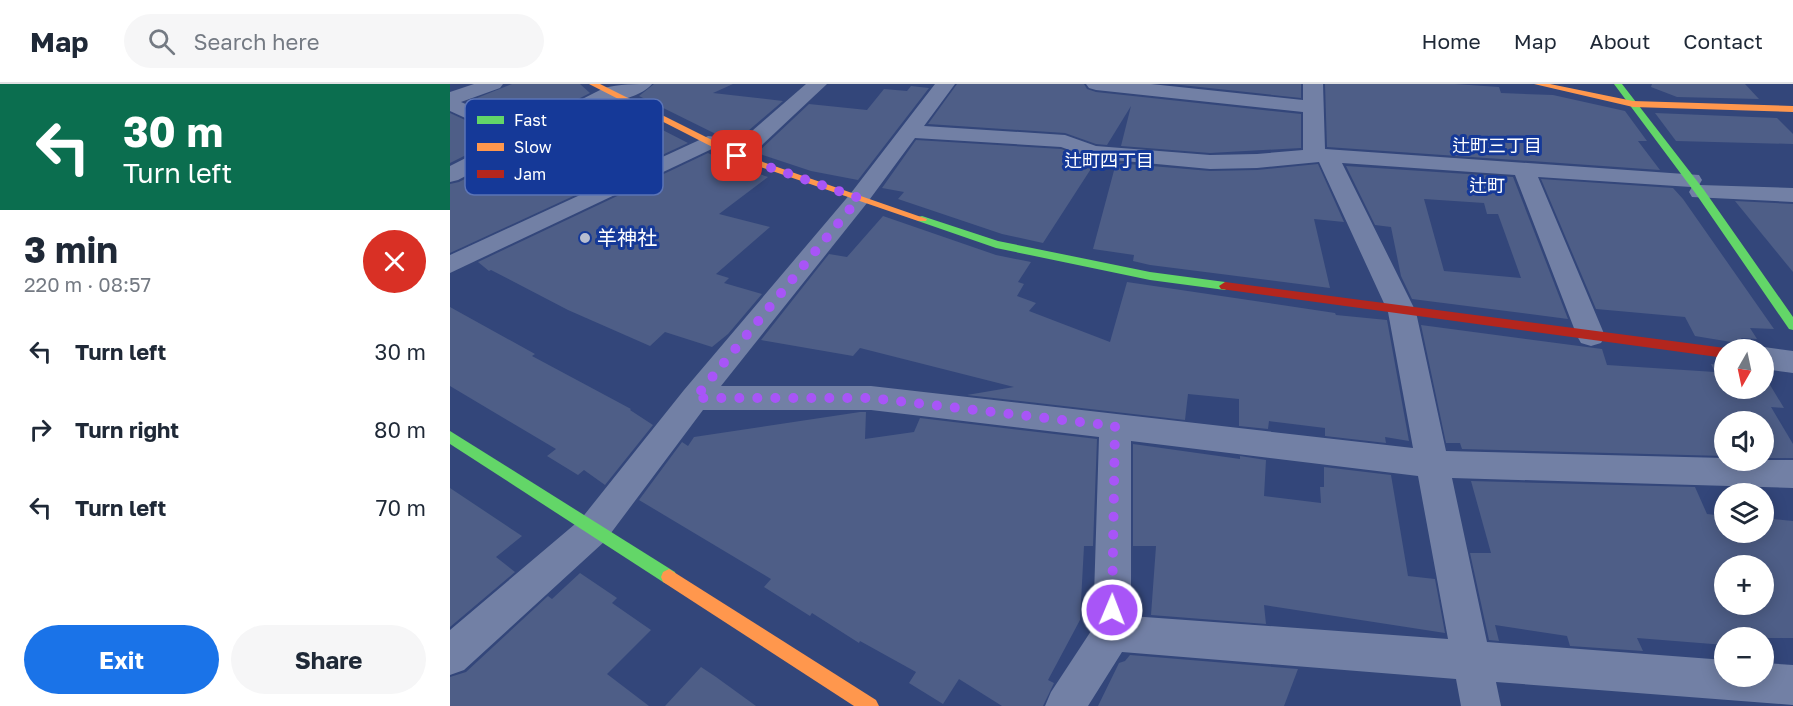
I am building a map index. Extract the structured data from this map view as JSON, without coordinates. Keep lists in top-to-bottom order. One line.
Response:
{"districts":["辻町三丁目","辻町四丁目","辻町"],"places":["羊神社"],"legend":["Fast","Slow","Jam"],"north":"bottom","page":{"header":"Map","search":"Search here","nav":["Home","Map","About","Contact"],"turn":["30 m","Turn left"],"heading":["3 min","220 m · 08:57"],"list":[{"name":"Turn left","value":"30 m"},{"name":"Turn right","value":"80 m"},{"name":"Turn left","value":"70 m"}],"map_buttons":["+","−"],"buttons":["Exit","Share"]}}
